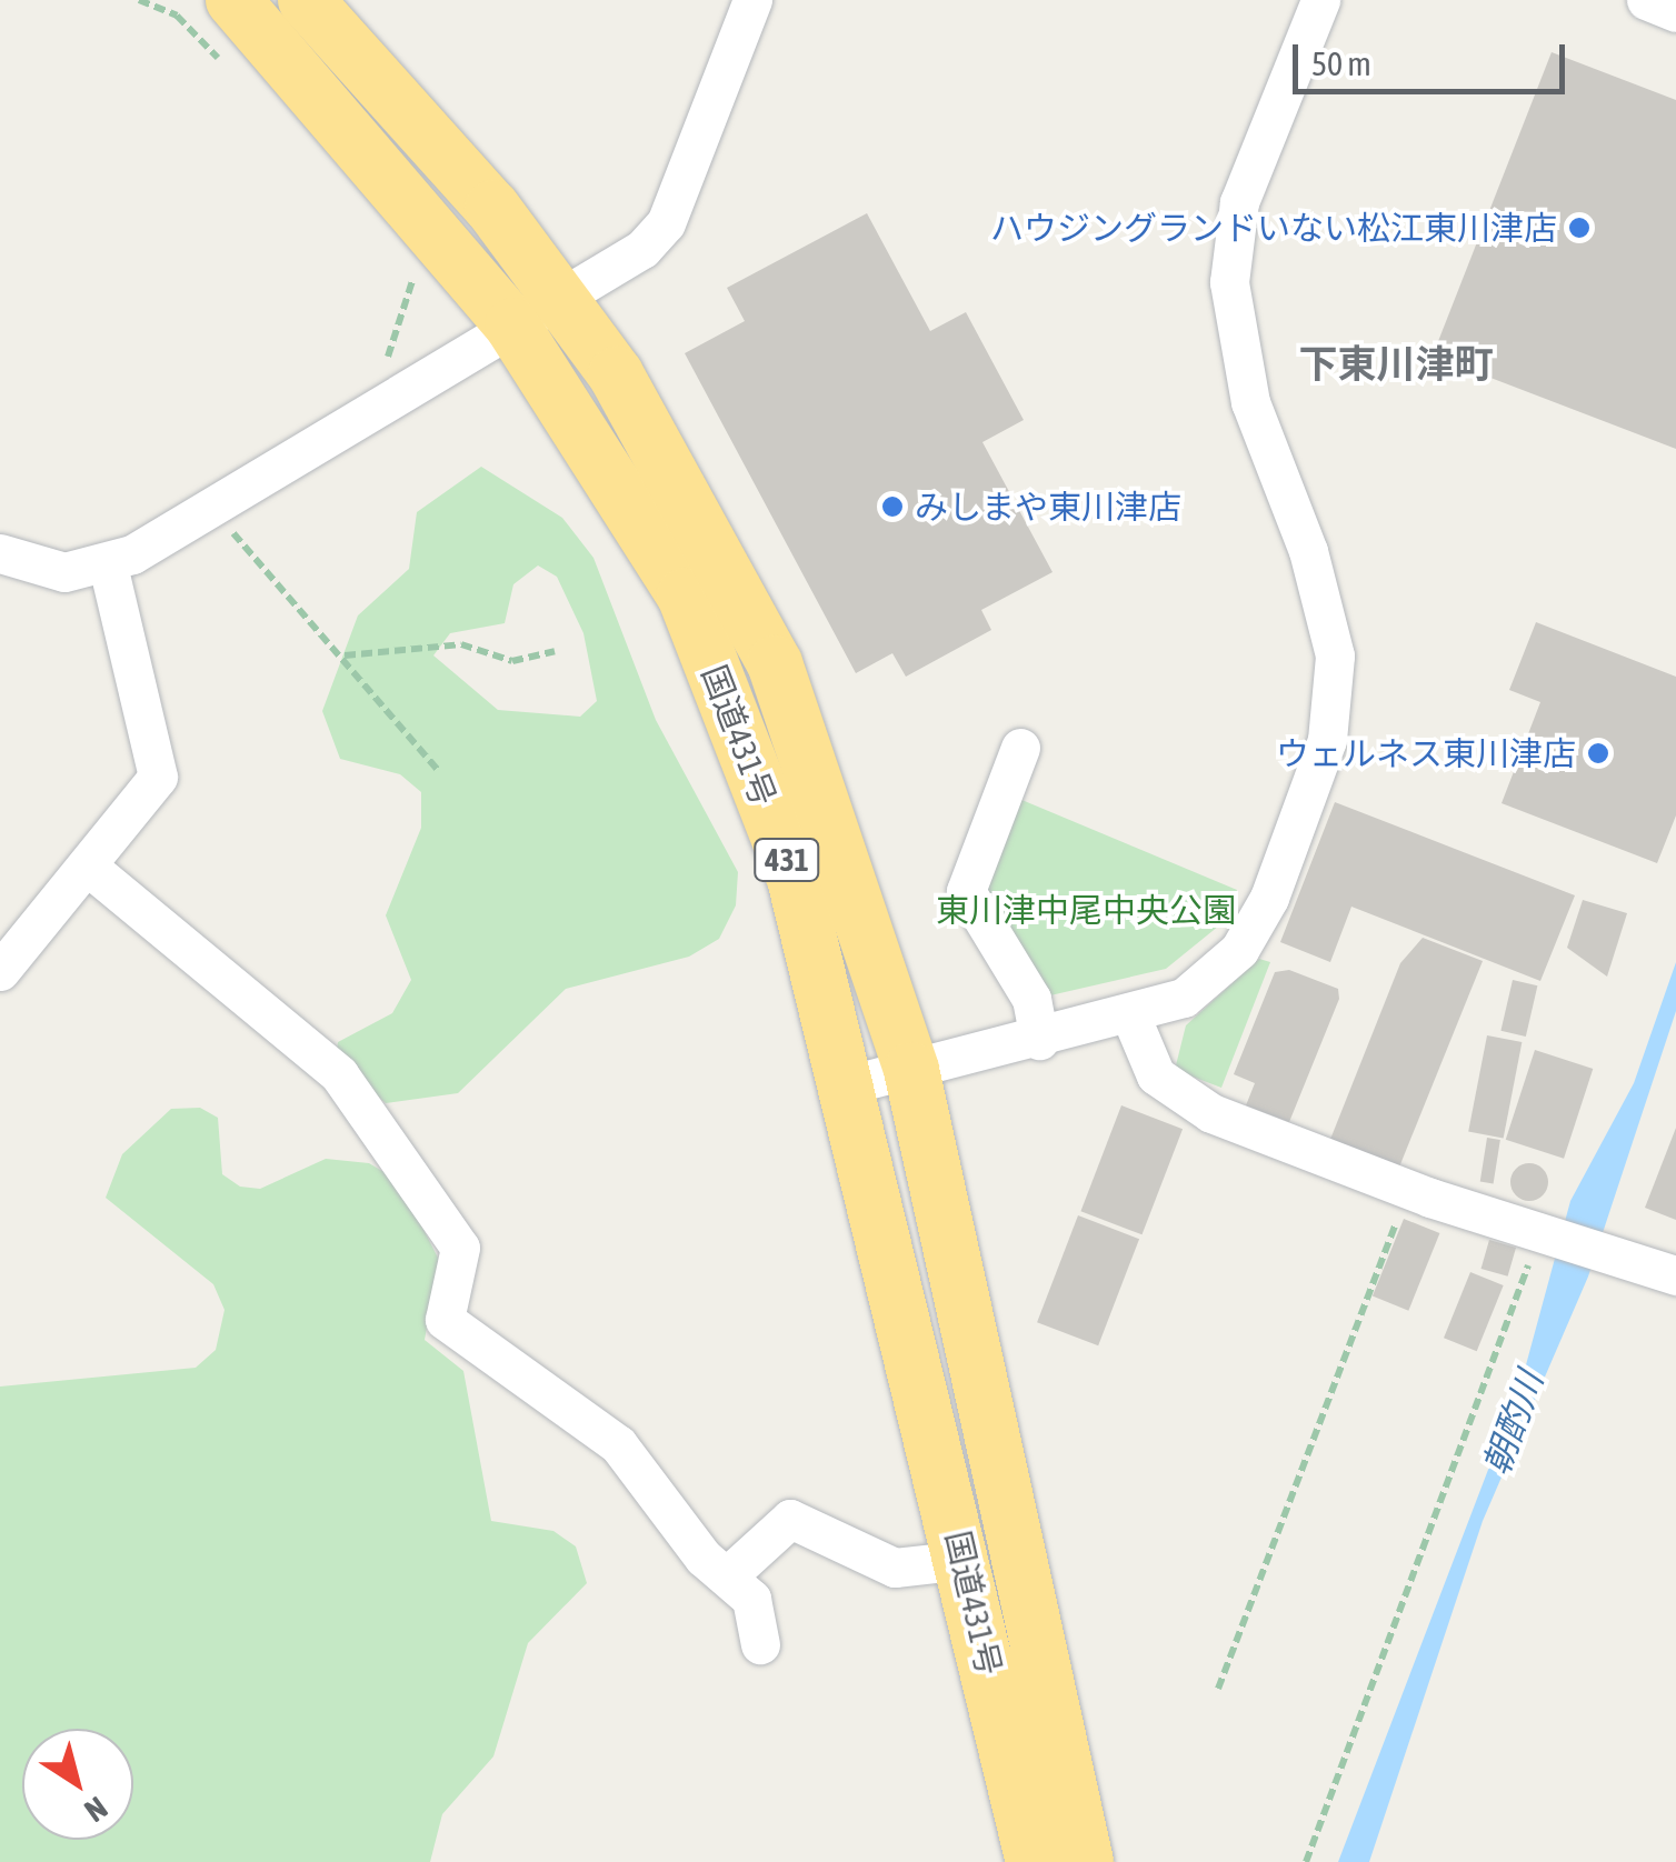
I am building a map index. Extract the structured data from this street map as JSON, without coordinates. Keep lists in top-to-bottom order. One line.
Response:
{"streets":{"highway":["国道431号","431"]},"districts":["下東川津町"],"water":["朝酌川"],"parks":["東川津中尾中央公園"],"places":["ハウジングランドいない松江東川津店","みしまや東川津店","ウェルネス東川津店"],"scale_bar":"50 m","north":"bottom right"}
